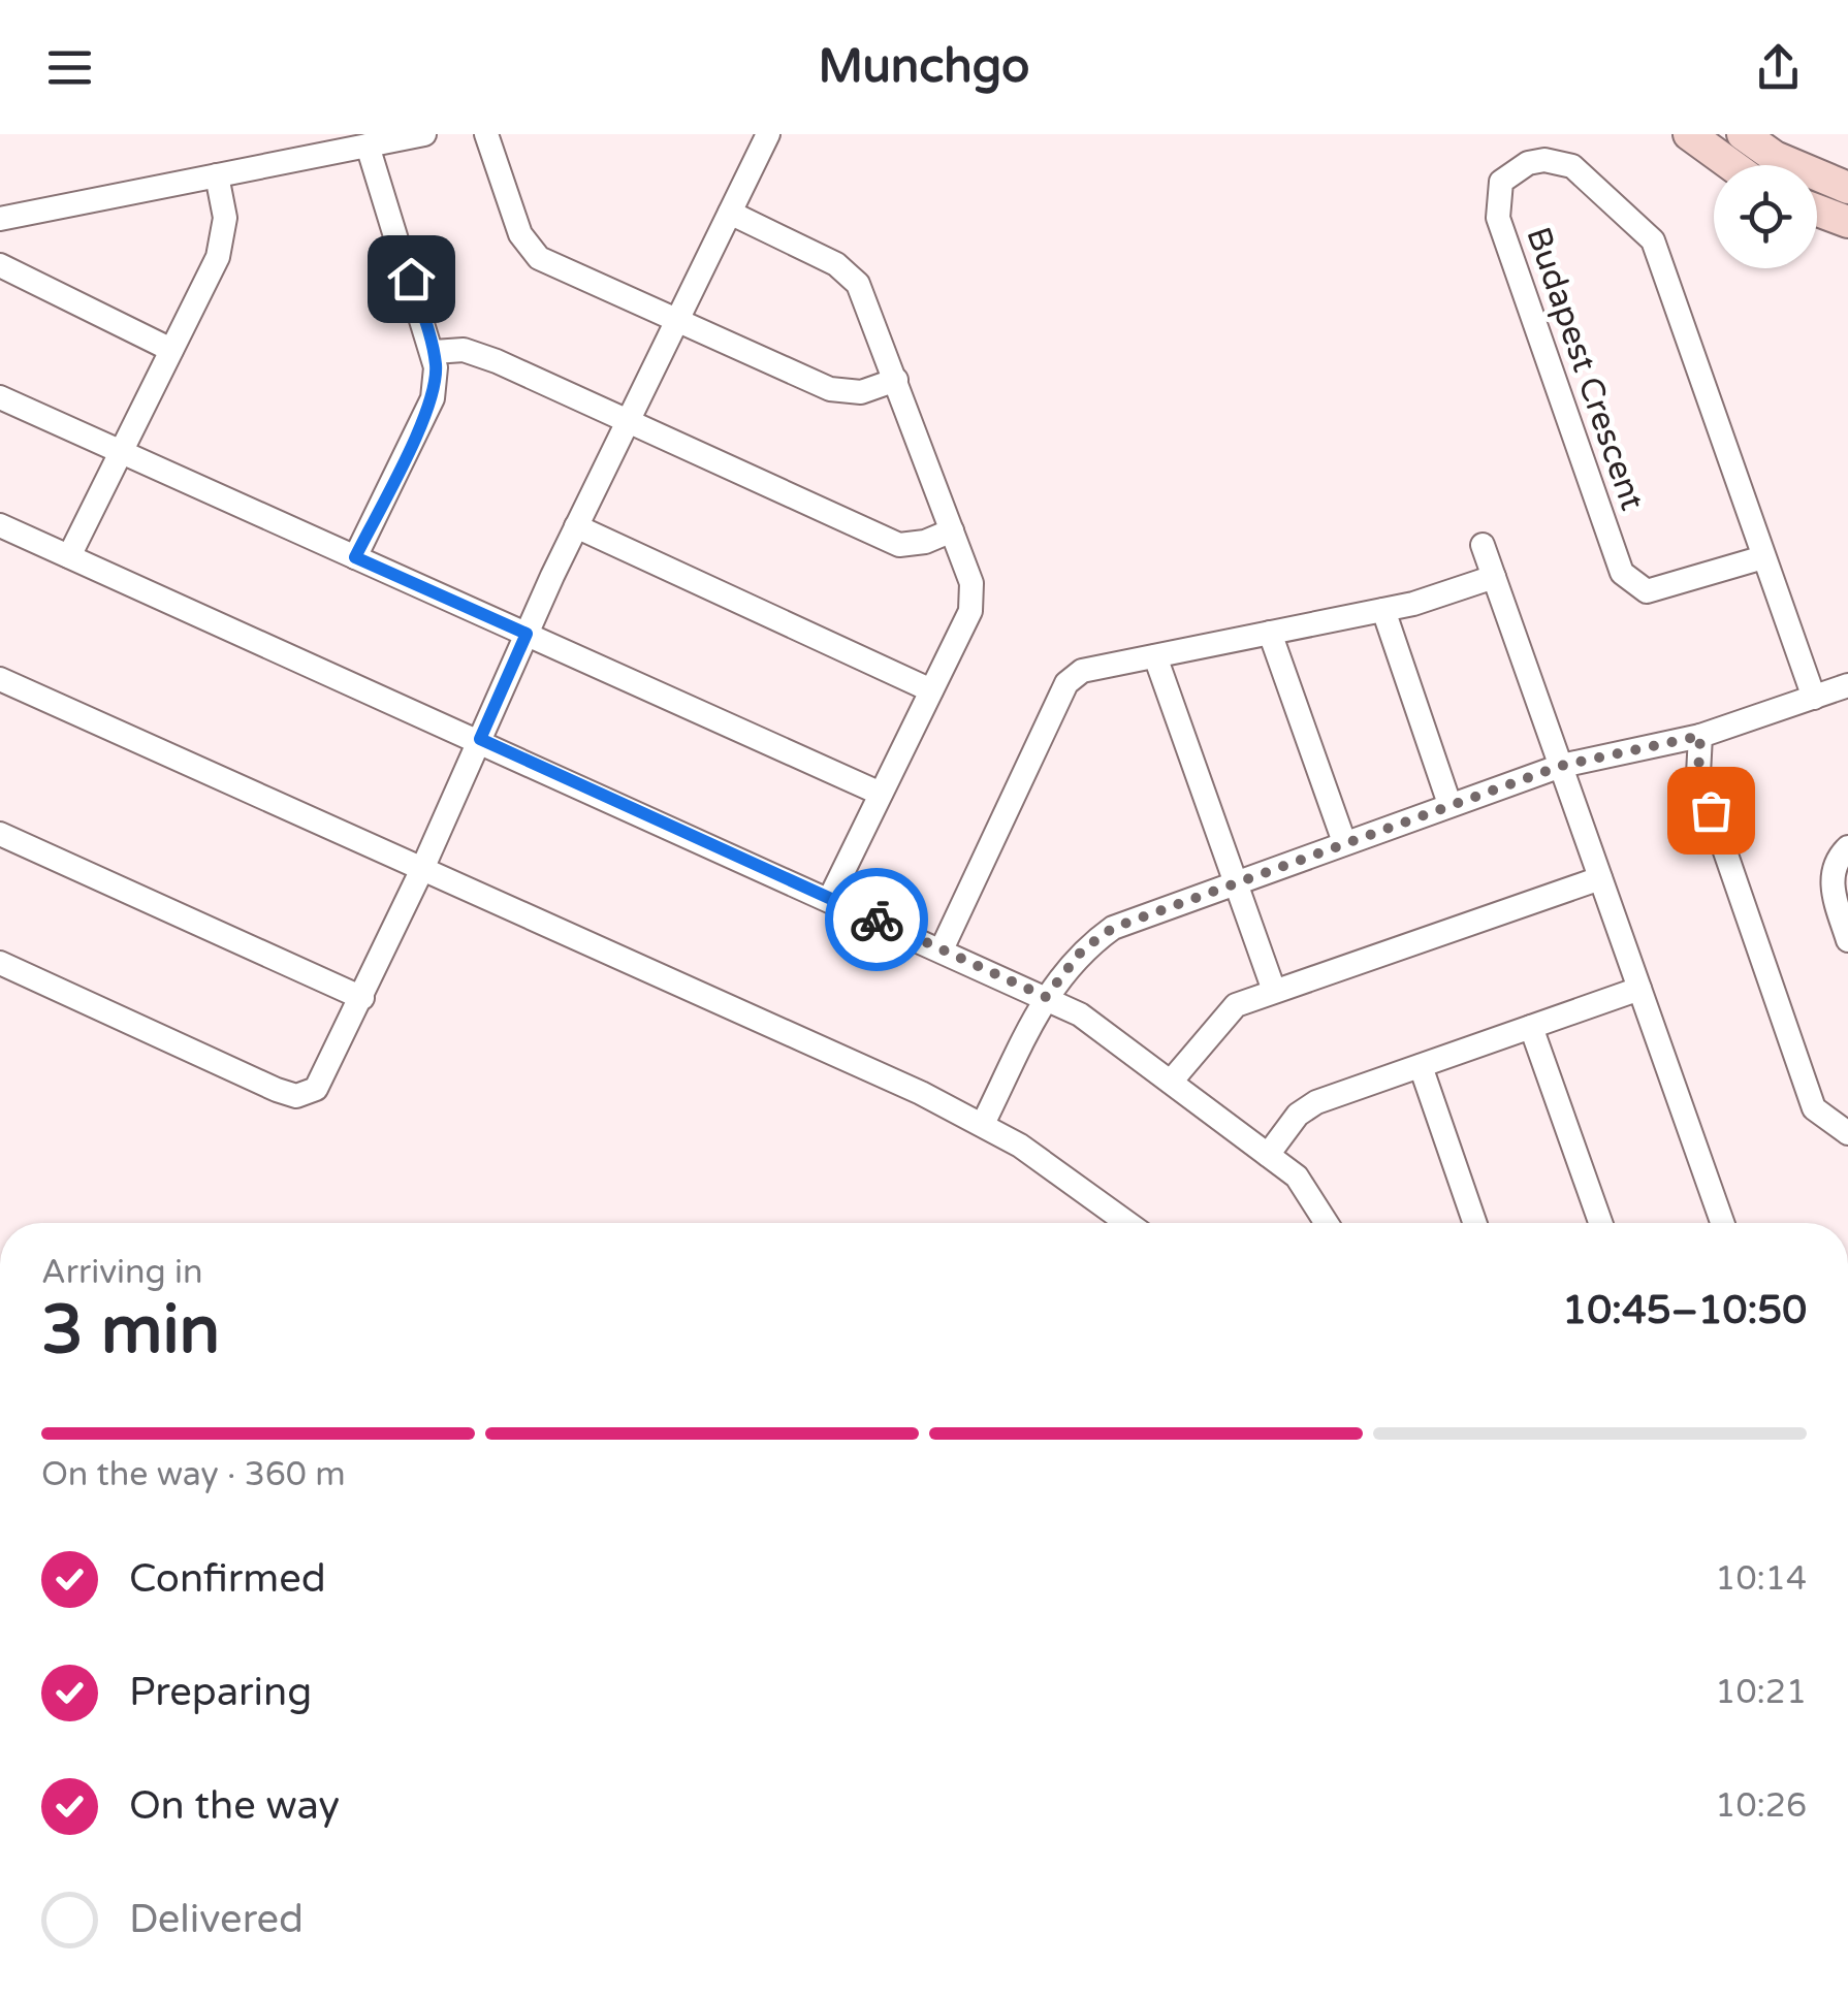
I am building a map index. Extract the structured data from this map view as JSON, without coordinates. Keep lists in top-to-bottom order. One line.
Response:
{"streets":{"street":["Budapest Crescent"]},"page":{"header":"Munchgo","heading":["3 min","Arriving in","10:45–10:50"],"bar":"On the way · 360 m","list":[["Confirmed","10:14"],["Preparing","10:21"],["On the way","10:26"],"Delivered"]}}
